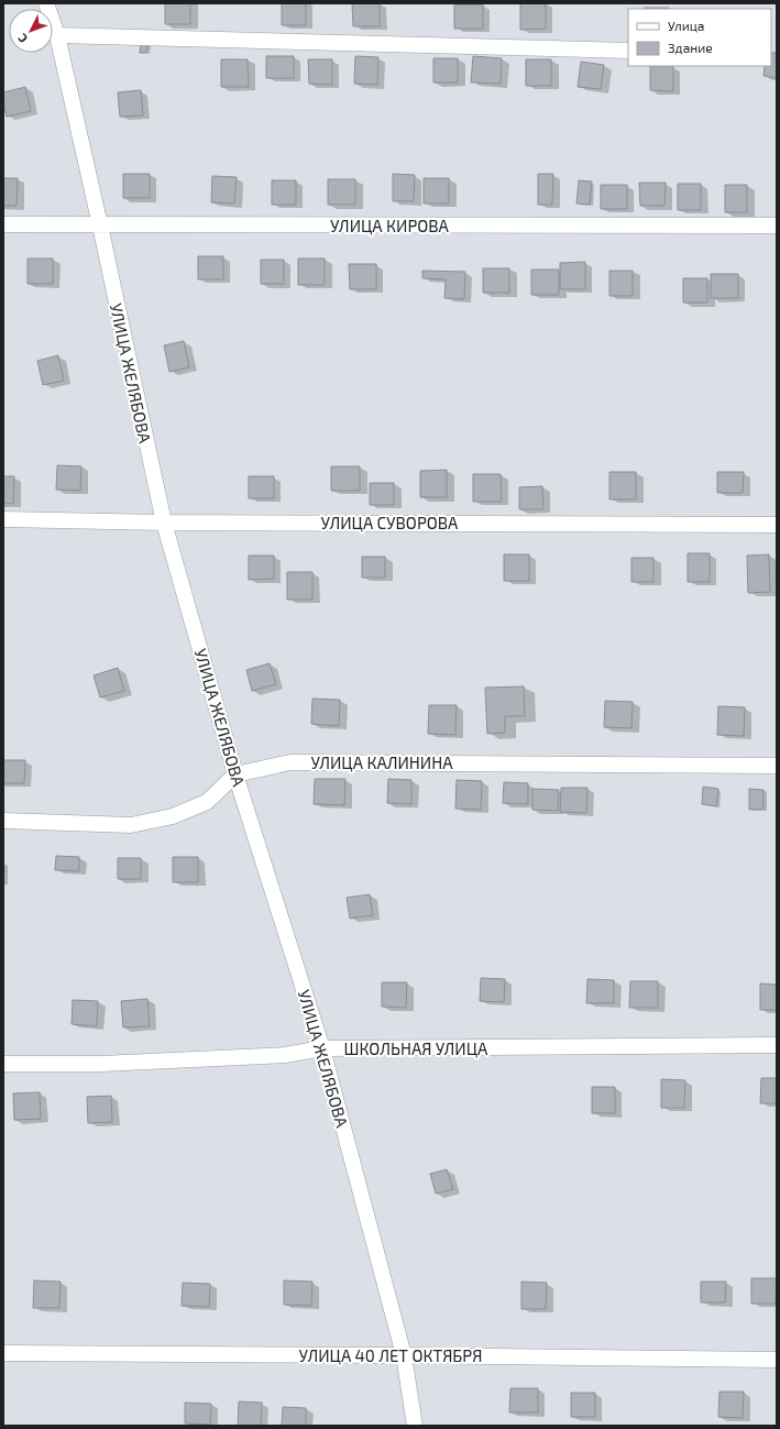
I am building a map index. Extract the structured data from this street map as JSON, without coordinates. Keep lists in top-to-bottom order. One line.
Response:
{"streets":{"street":["УЛИЦА КИРОВА","УЛИЦА ЖЕЛЯБОВА","УЛИЦА СУВОРОВА","УЛИЦА КАЛИНИНА","ШКОЛЬНАЯ УЛИЦА","УЛИЦА 40 ЛЕТ ОКТЯБРЯ"]},"crossings":[["УЛИЦА КИРОВА","УЛИЦА ЖЕЛЯБОВА"],["УЛИЦА ЖЕЛЯБОВА","УЛИЦА СУВОРОВА"],["УЛИЦА ЖЕЛЯБОВА","УЛИЦА КАЛИНИНА"],["УЛИЦА ЖЕЛЯБОВА","ШКОЛЬНАЯ УЛИЦА"],["УЛИЦА ЖЕЛЯБОВА","УЛИЦА 40 ЛЕТ ОКТЯБРЯ"]],"legend":["Улица","Здание"],"north":"bottom left"}
